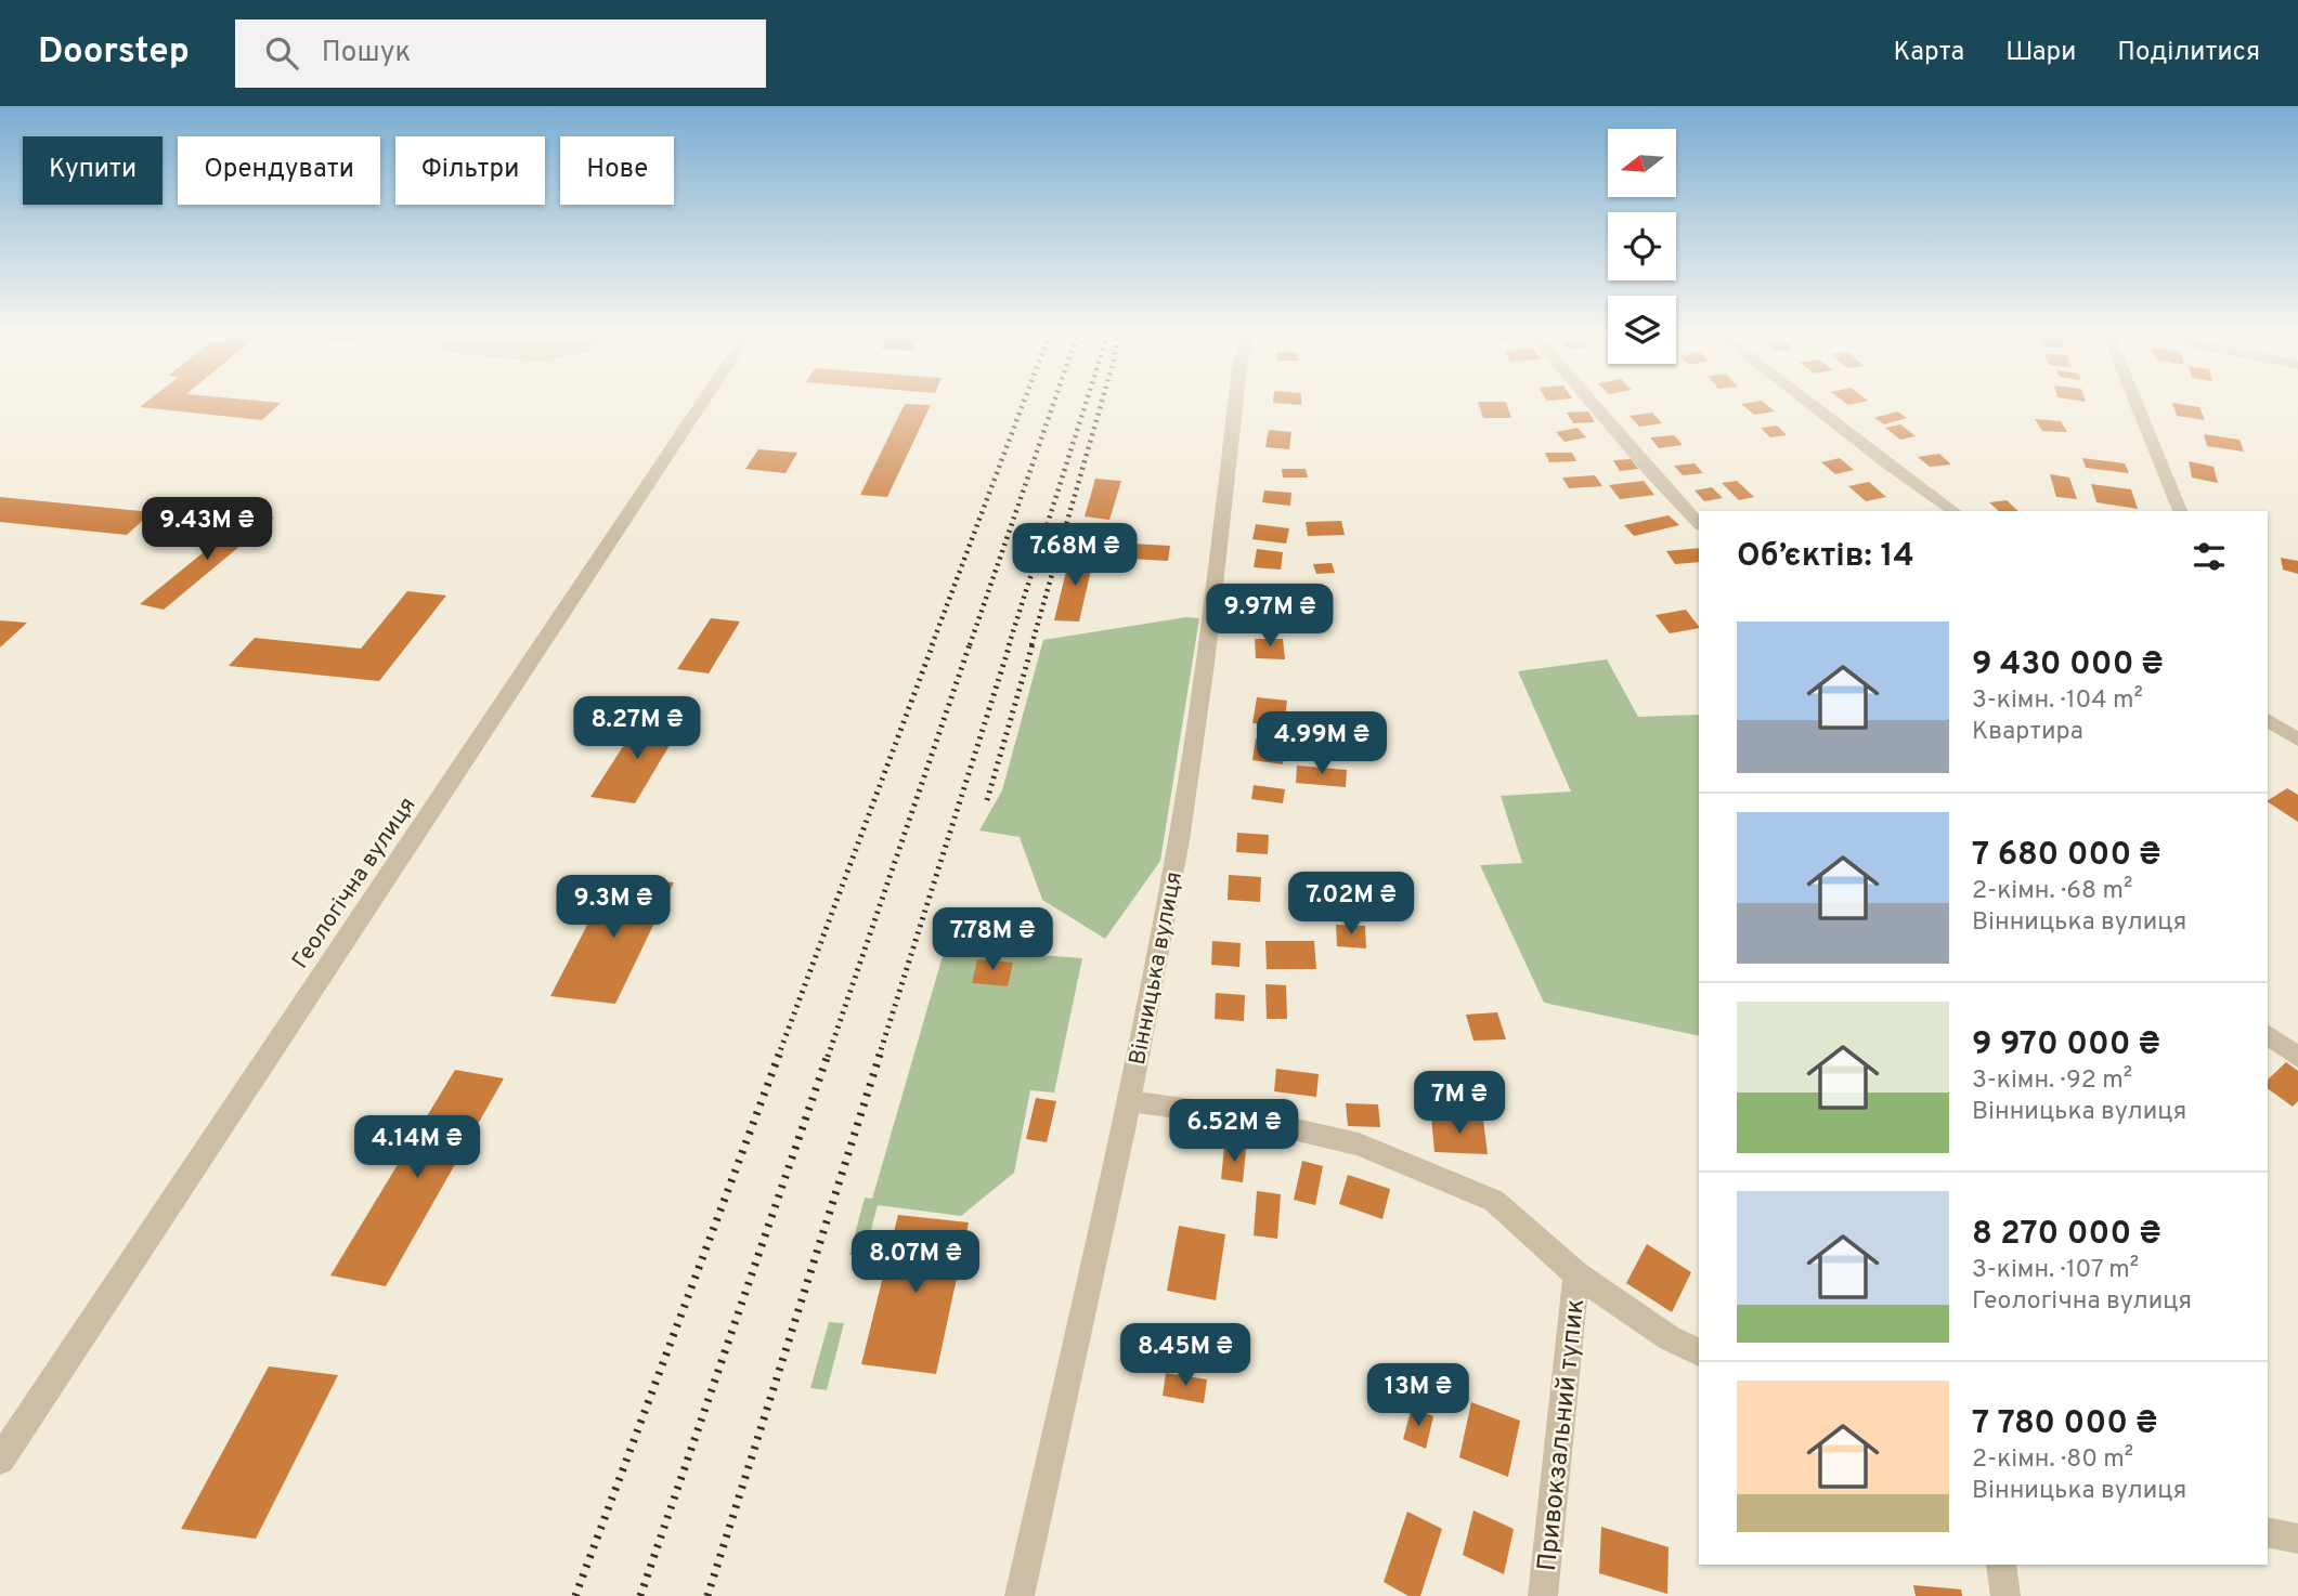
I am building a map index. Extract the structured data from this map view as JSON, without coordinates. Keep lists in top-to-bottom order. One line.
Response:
{"streets":{"street":["Геологічна вулиця","Вінницька вулиця","Привокзальний тупик"]},"north":"left","page":{"header":"Doorstep","search":"Пошук","nav":["Карта","Шари","Поділитися"],"chip":["Купити","Орендувати","Фільтри","Нове"],"price":["9.43M ₴","7.68M ₴","9.97M ₴","8.27M ₴","4.99M ₴","7.02M ₴","9.3M ₴","7.78M ₴","7M ₴","6.52M ₴","4.14M ₴","8.07M ₴","8.45M ₴","13M ₴"],"heading":"Об’єктів: 14","list":[{"name":"9 430 000 ₴","note":"3-кімн. · 104 m² · Квартира"},{"name":"7 680 000 ₴","note":"2-кімн. · 68 m² · Вінницька вулиця"},{"name":"9 970 000 ₴","note":"3-кімн. · 92 m² · Вінницька вулиця"},{"name":"8 270 000 ₴","note":"3-кімн. · 107 m² · Геологічна вулиця"},{"name":"7 780 000 ₴","note":"2-кімн. · 80 m² · Вінницька вулиця"}]}}
